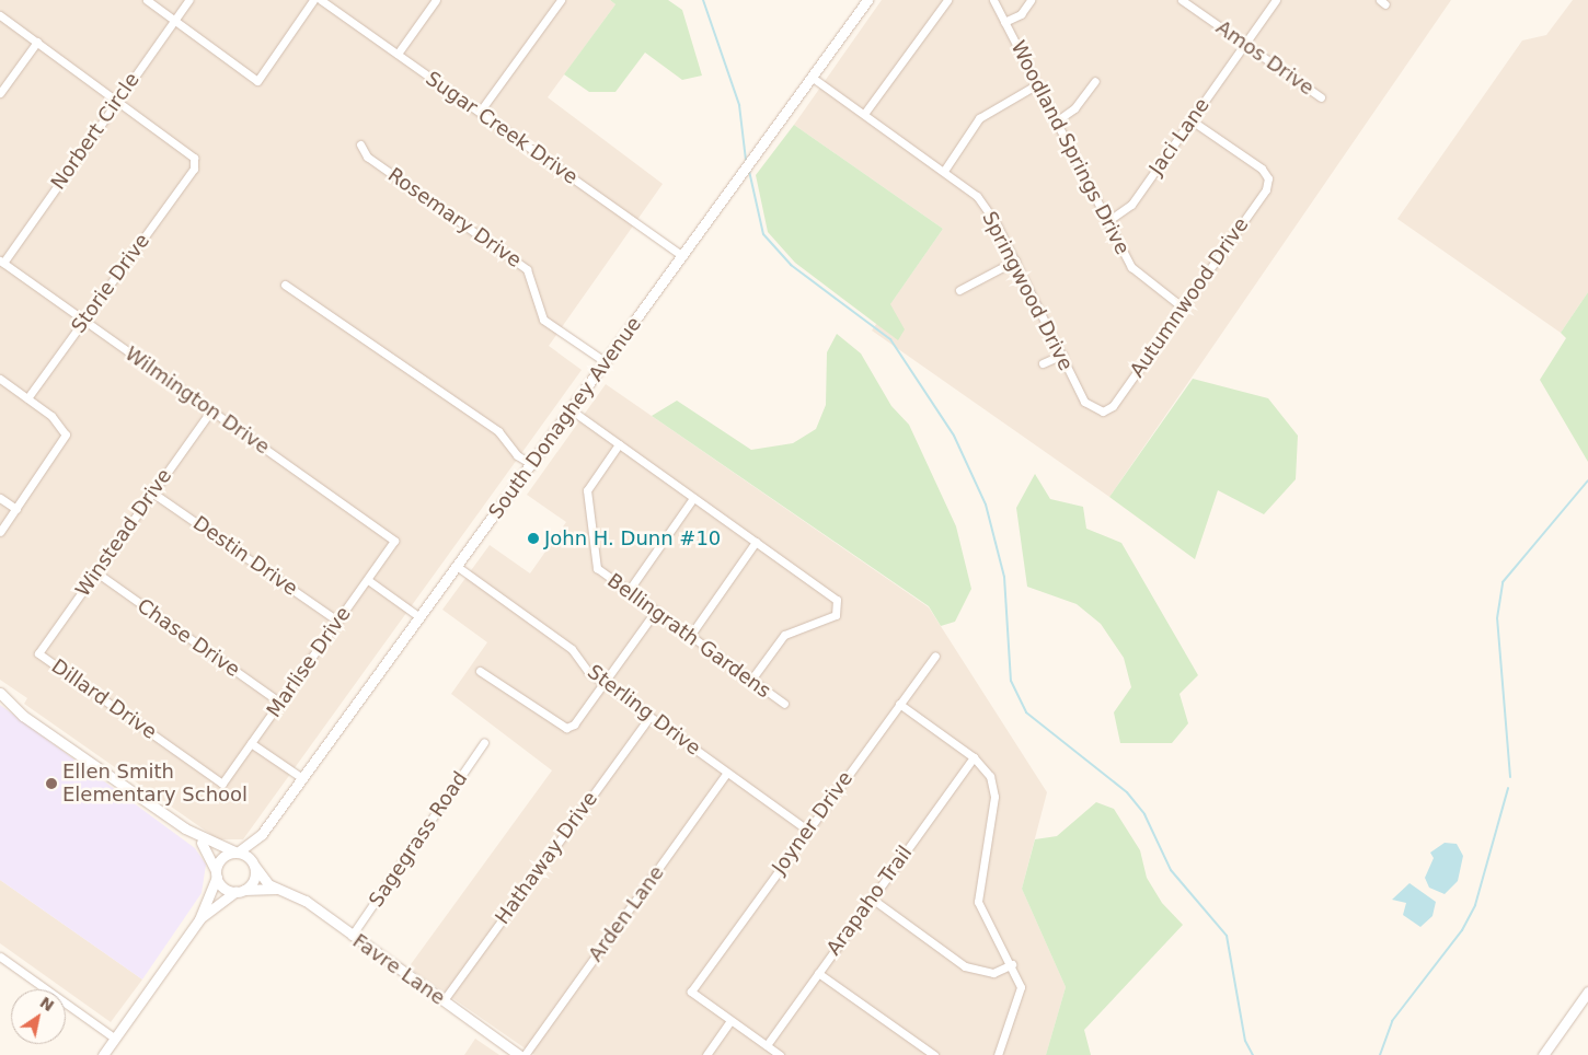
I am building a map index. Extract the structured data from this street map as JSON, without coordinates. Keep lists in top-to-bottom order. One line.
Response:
{"streets":{"street":["Amos Drive","Sugar Creek Drive","Norbert Circle","Jaci Lane","Woodland Springs Drive","Rosemary Drive","Storie Drive","Springwood Drive","Autumnwood Drive","Wilmington Drive","South Donaghey Avenue","Winstead Drive","Destin Drive","Bellingrath Gardens","Chase Drive","Marlise Drive","Dillard Drive","Sterling Drive","Joyner Drive","Sagegrass Road","Hathaway Drive","Arapaho Trail","Arden Lane","Favre Lane"]},"crossings":[["Amos Drive","Jaci Lane"],["Sugar Creek Drive","South Donaghey Avenue"],["Norbert Circle","Storie Drive"],["Norbert Circle","Wilmington Drive"],["Jaci Lane","Woodland Springs Drive"],["Jaci Lane","Autumnwood Drive"],["Woodland Springs Drive","Autumnwood Drive"],["Rosemary Drive","South Donaghey Avenue"],["Storie Drive","Wilmington Drive"],["Springwood Drive","Autumnwood Drive"],["Springwood Drive","South Donaghey Avenue"],["Wilmington Drive","Winstead Drive"],["Wilmington Drive","Marlise Drive"],["South Donaghey Avenue","Sterling Drive"],["South Donaghey Avenue","Favre Lane"],["Winstead Drive","Destin Drive"],["Winstead Drive","Chase Drive"],["Winstead Drive","Dillard Drive"],["Destin Drive","Marlise Drive"],["Chase Drive","Marlise Drive"],["Marlise Drive","Dillard Drive"],["Sterling Drive","Joyner Drive"],["Sterling Drive","Hathaway Drive"],["Sterling Drive","Arden Lane"],["Sagegrass Road","Favre Lane"],["Hathaway Drive","Favre Lane"]],"places":["John H. Dunn #10","Ellen Smith Elementary School"],"north":"top right"}
